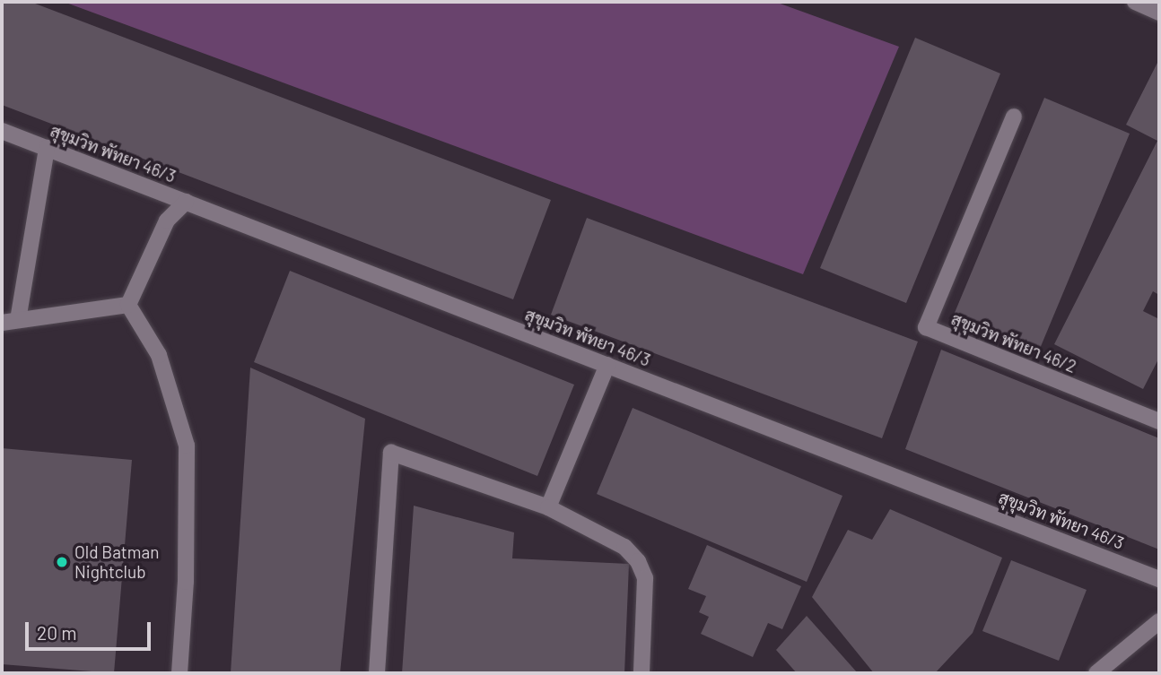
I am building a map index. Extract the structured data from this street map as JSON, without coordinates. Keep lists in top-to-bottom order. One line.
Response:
{"streets":{"street":["สุขุมวิท พัทยา 46/3","สุขุมวิท พัทยา 46/2"]},"places":["Old Batman Nightclub"],"scale_bar":"20 m"}
